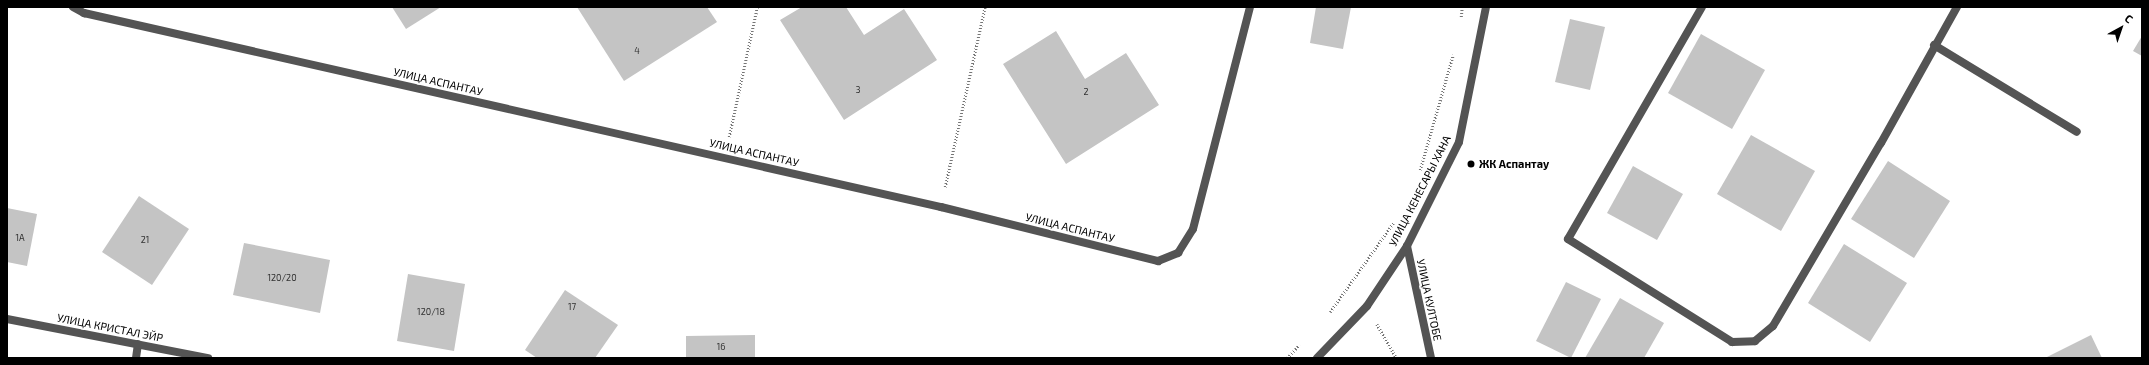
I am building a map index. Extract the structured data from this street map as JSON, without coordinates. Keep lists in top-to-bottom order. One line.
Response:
{"streets":{"street":["УЛИЦА АСПАНТАУ","УЛИЦА КЕНЕСАРЫ ХАНА","УЛИЦА КУЛТОБЕ","УЛИЦА КРИСТАЛ ЭЙР"]},"crossings":[["УЛИЦА КЕНЕСАРЫ ХАНА","УЛИЦА КУЛТОБЕ"]],"places":["ЖК Аспантау"],"house_numbers":["4","3","2","1А","21","120/20","17","120/18","16"],"north":"top right"}
